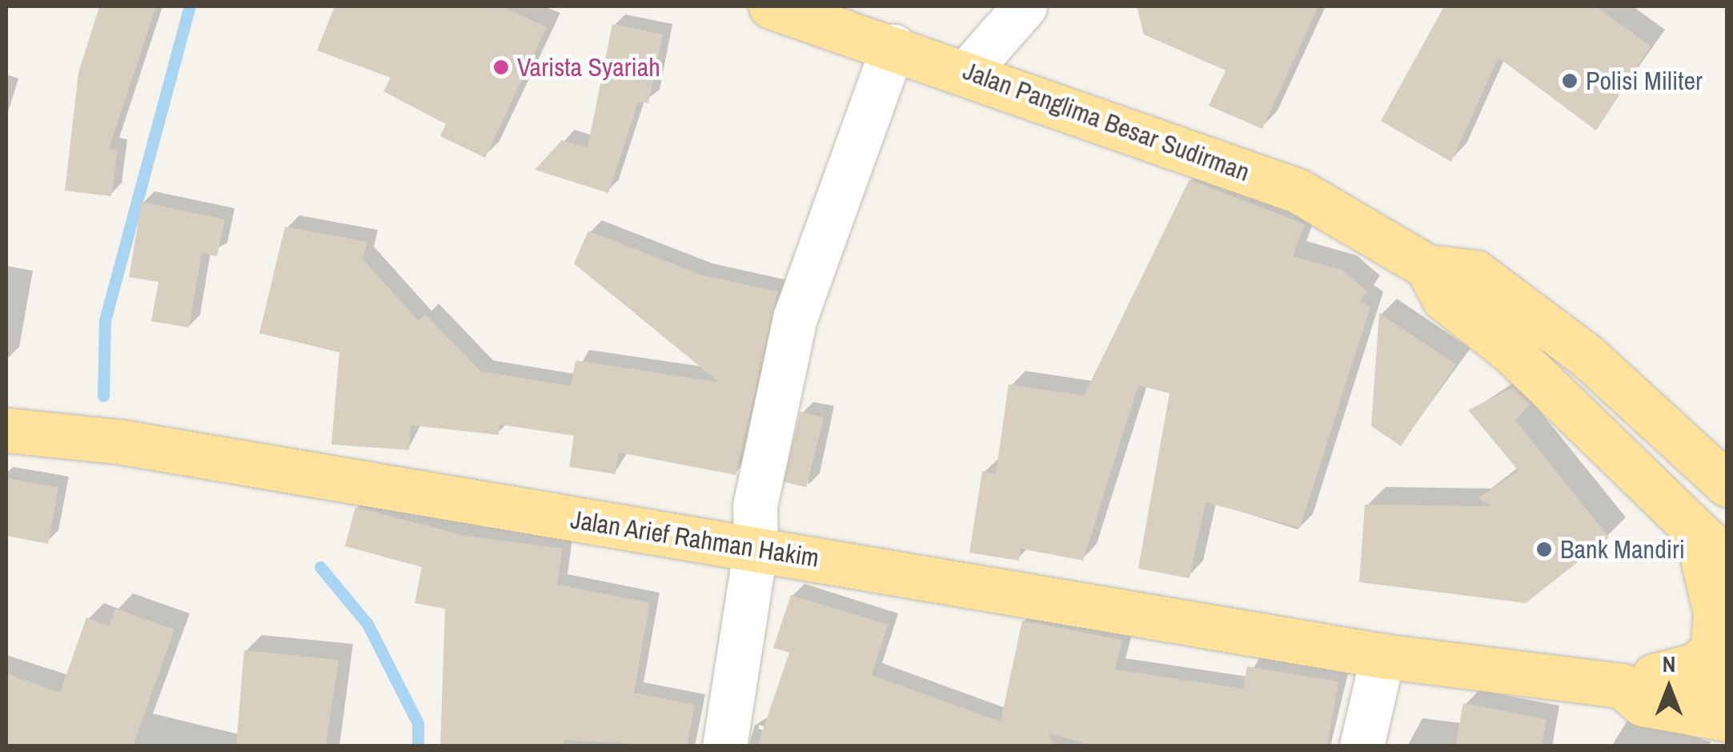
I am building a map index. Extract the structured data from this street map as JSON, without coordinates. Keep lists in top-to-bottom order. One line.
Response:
{"streets":{"main road":["Jalan Panglima Besar Sudirman","Jalan Arief Rahman Hakim"]},"places":["Varista Syariah","Polisi Militer","Bank Mandiri"],"north":"top"}
